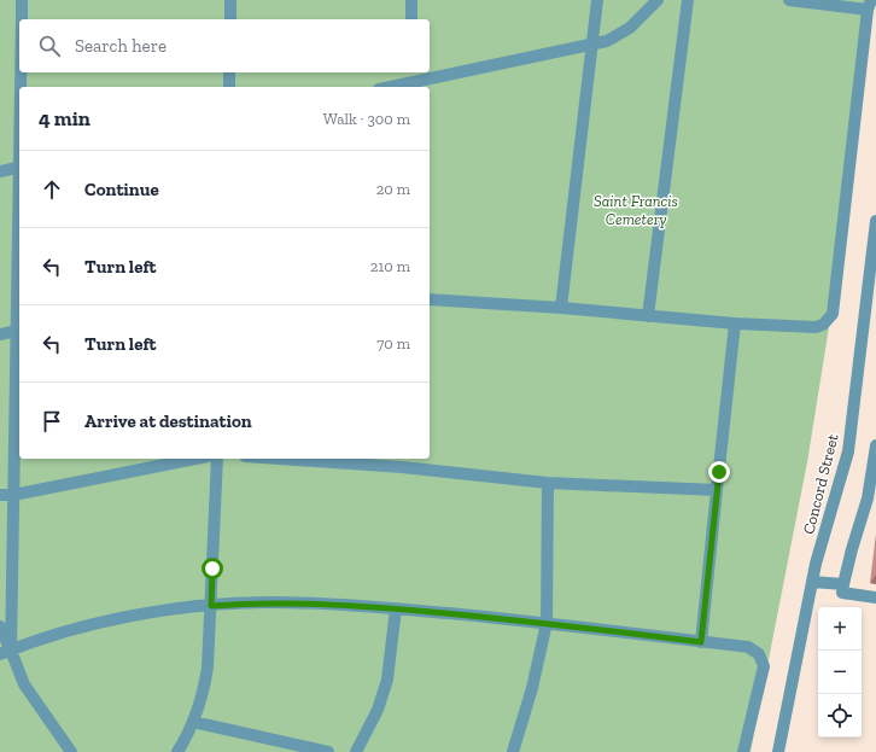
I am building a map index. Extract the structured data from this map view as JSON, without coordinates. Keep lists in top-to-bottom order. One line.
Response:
{"streets":{"street":["Concord Street"]},"parks":["Saint Francis Cemetery"],"page":{"search":"Search here","heading":["4 min","Walk · 300 m"],"list":[["Continue","20 m"],["Turn left","210 m"],["Turn left","70 m"],"Arrive at destination"],"map_buttons":["+","−"]}}
